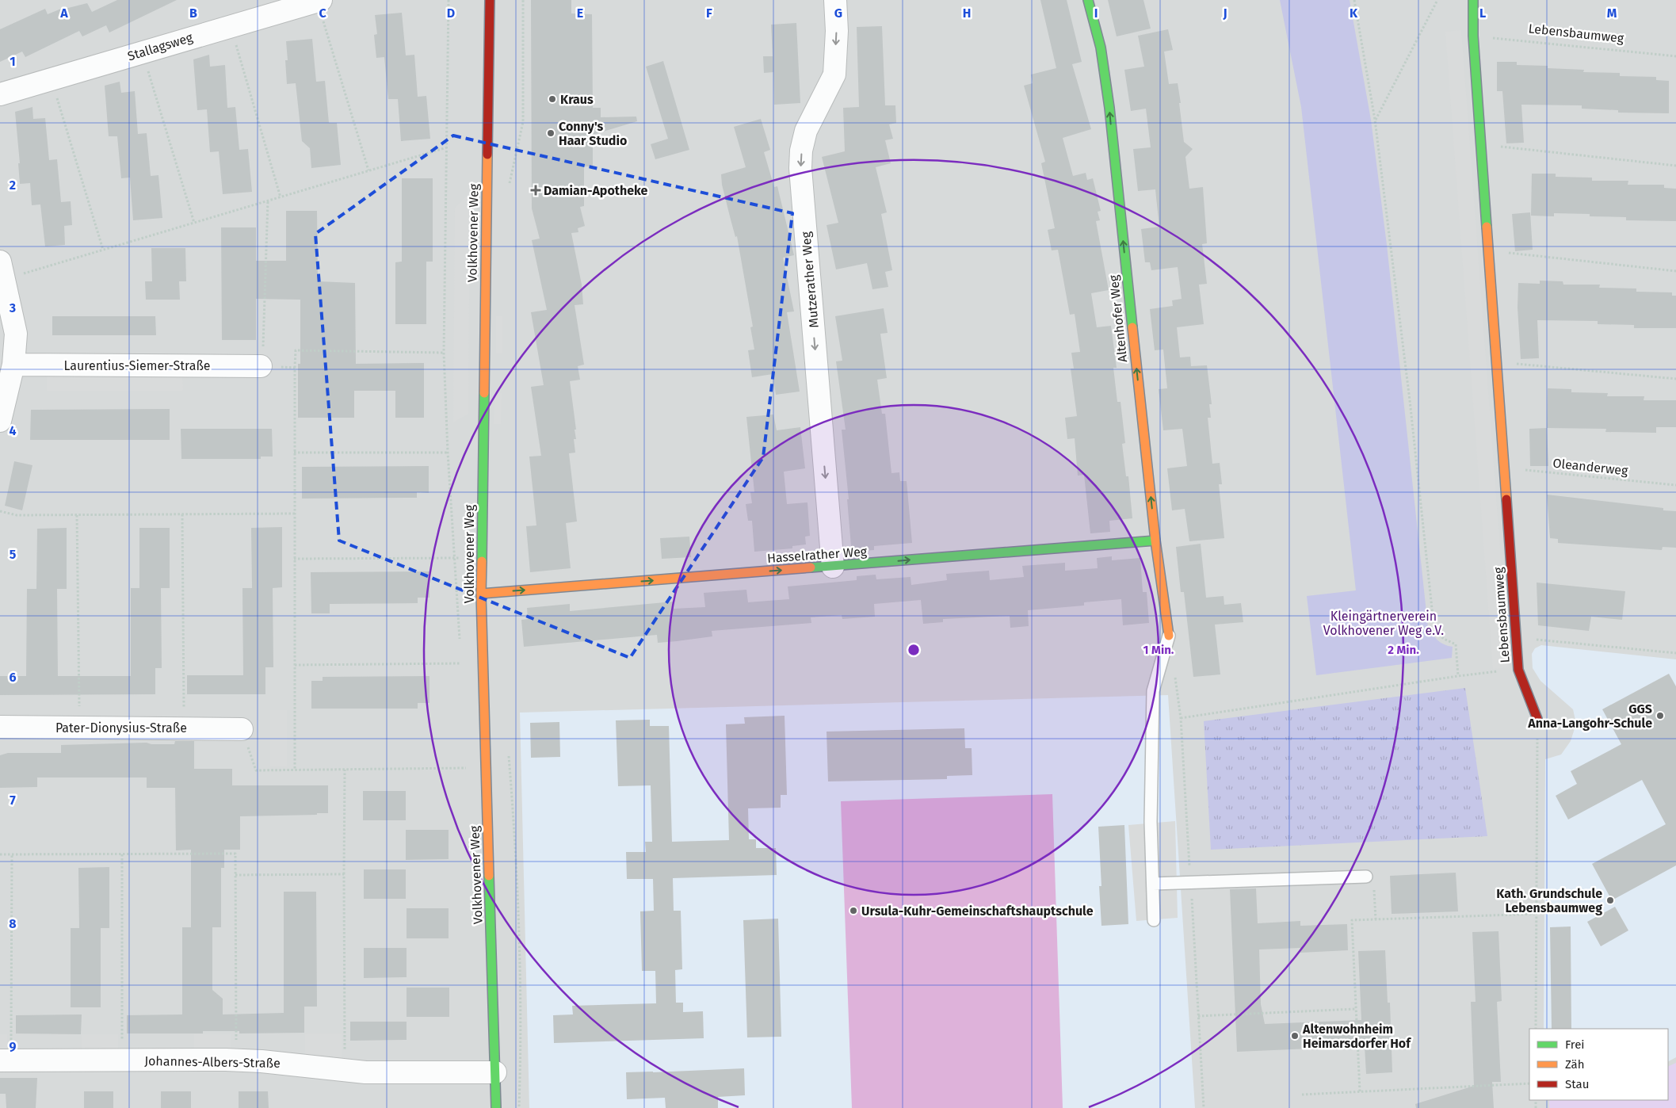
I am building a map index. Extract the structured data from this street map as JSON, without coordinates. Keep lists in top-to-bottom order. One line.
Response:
{"streets":{"street":["Lebensbaumweg","Stallagsweg","Volkhovener Weg","Mutzerather Weg","Altenhofer Weg","Laurentius-Siemer-Straße","Hasselrather Weg","Pater-Dionysius-Straße","Johannes-Albers-Straße"],"path":["Oleanderweg"]},"crossings":[["Lebensbaumweg","Oleanderweg"],["Volkhovener Weg","Hasselrather Weg"],["Volkhovener Weg","Johannes-Albers-Straße"],["Mutzerather Weg","Hasselrather Weg"],["Altenhofer Weg","Hasselrather Weg"]],"one_way":["Mutzerather Weg","Altenhofer Weg","Hasselrather Weg"],"parks":["Kleingärtnerverein Volkhovener Weg e.V."],"places":{"other":["Kraus","Conny's Haar Studio","GGS Anna-Langohr-Schule","Kath. Grundschule Lebensbaumweg","Ursula-Kuhr-Gemeinschaftshauptschule","Altenwohnheim Heimarsdorfer Hof"],"health":["Damian-Apotheke"]},"legend":["Frei","Zäh","Stau"],"grid":{"columns":["A","B","C","D","E","F","G","H","I","J","K","L","M"],"rows":["1","2","3","4","5","6","7","8","9"]},"rings":["1 Min.","2 Min."]}
